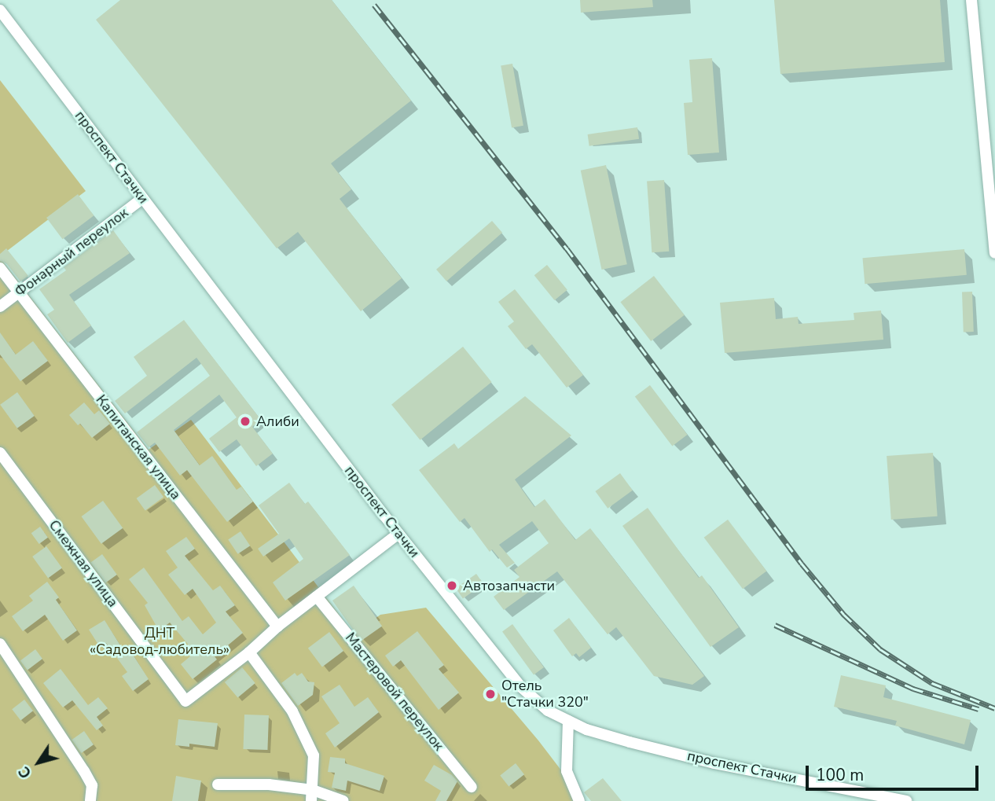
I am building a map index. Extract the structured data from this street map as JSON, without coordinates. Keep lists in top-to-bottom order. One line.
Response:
{"streets":{"street":["проспект Стачки","Фонарный переулок","Капитанская улица","Смежная улица","Мастеровой переулок"]},"crossings":[["проспект Стачки","Фонарный переулок"],["Фонарный переулок","Капитанская улица"]],"parks":["ДНТ «Садовод-любитель»"],"places":["Алиби","Автозапчасти","Отель \"Стачки 320\""],"scale_bar":"100 m","north":"bottom left"}
